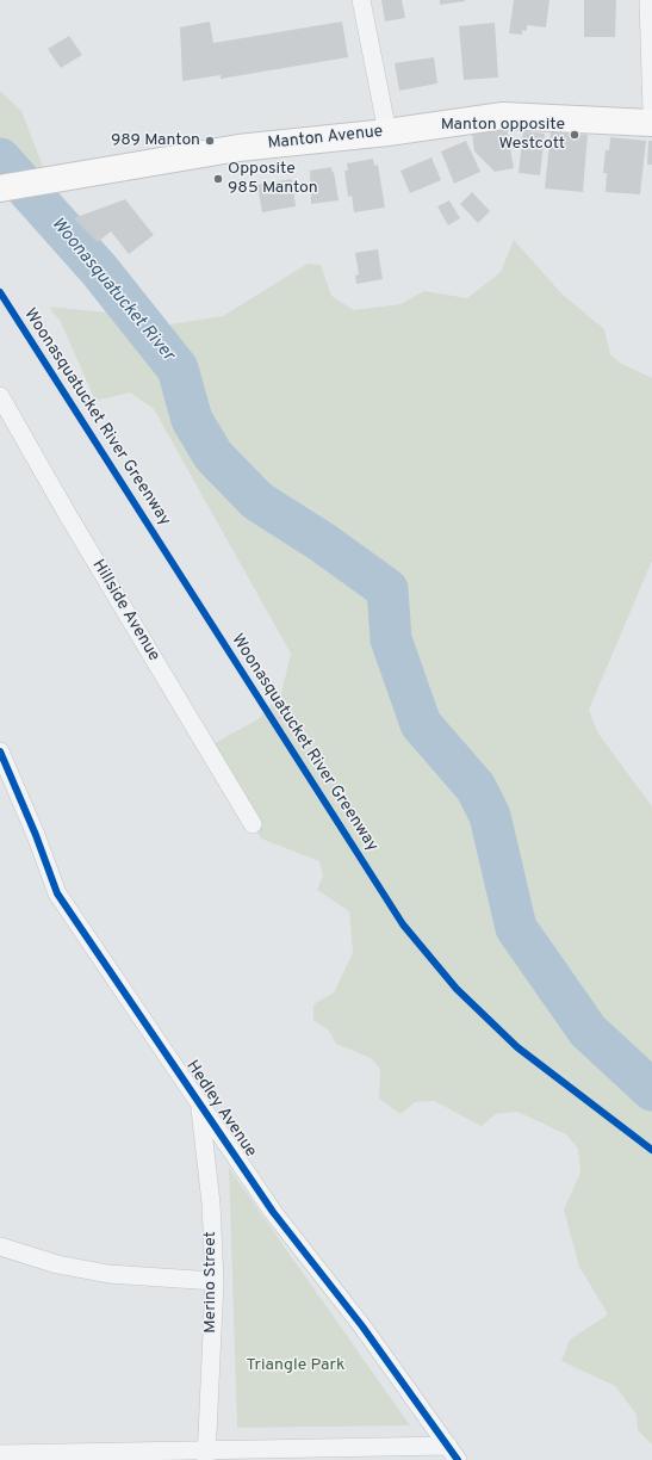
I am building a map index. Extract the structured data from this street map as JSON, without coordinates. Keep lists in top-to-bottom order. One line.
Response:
{"streets":{"main road":["Manton Avenue"],"street":["Hillside Avenue","Hedley Avenue","Merino Street"],"cycle path":["Woonasquatucket River Greenway"]},"crossings":[["Hedley Avenue","Merino Street"]],"water":["Woonasquatucket River"],"parks":["Triangle Park"],"places":["Manton opposite Westcott","989 Manton","Opposite 985 Manton"]}
